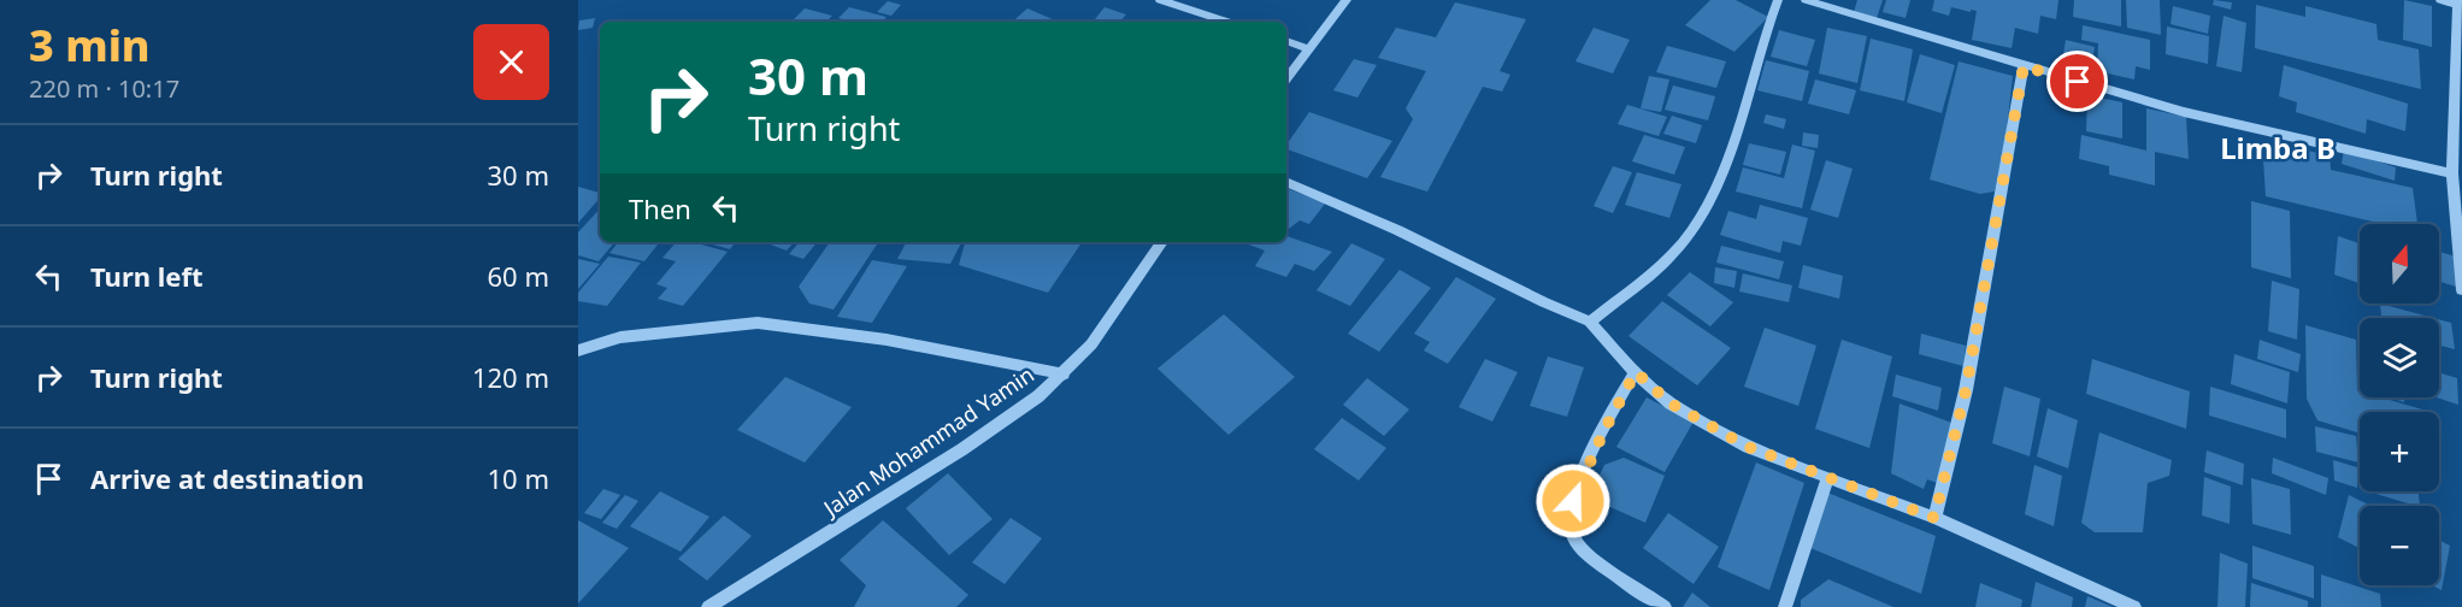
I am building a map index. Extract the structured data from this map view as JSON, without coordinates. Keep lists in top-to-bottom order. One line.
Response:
{"streets":{"street":["Jalan Mohammad Yamin"]},"districts":["Limba B"],"north":"top","page":{"heading":["3 min","220 m · 10:17"],"turn":["30 m","Turn right"],"list":[{"name":"Turn right","value":"30 m"},{"name":"Turn left","value":"60 m"},{"name":"Turn right","value":"120 m"},{"name":"Arrive at destination","value":"10 m"}],"then":"Then","map_buttons":["+","−"]}}
